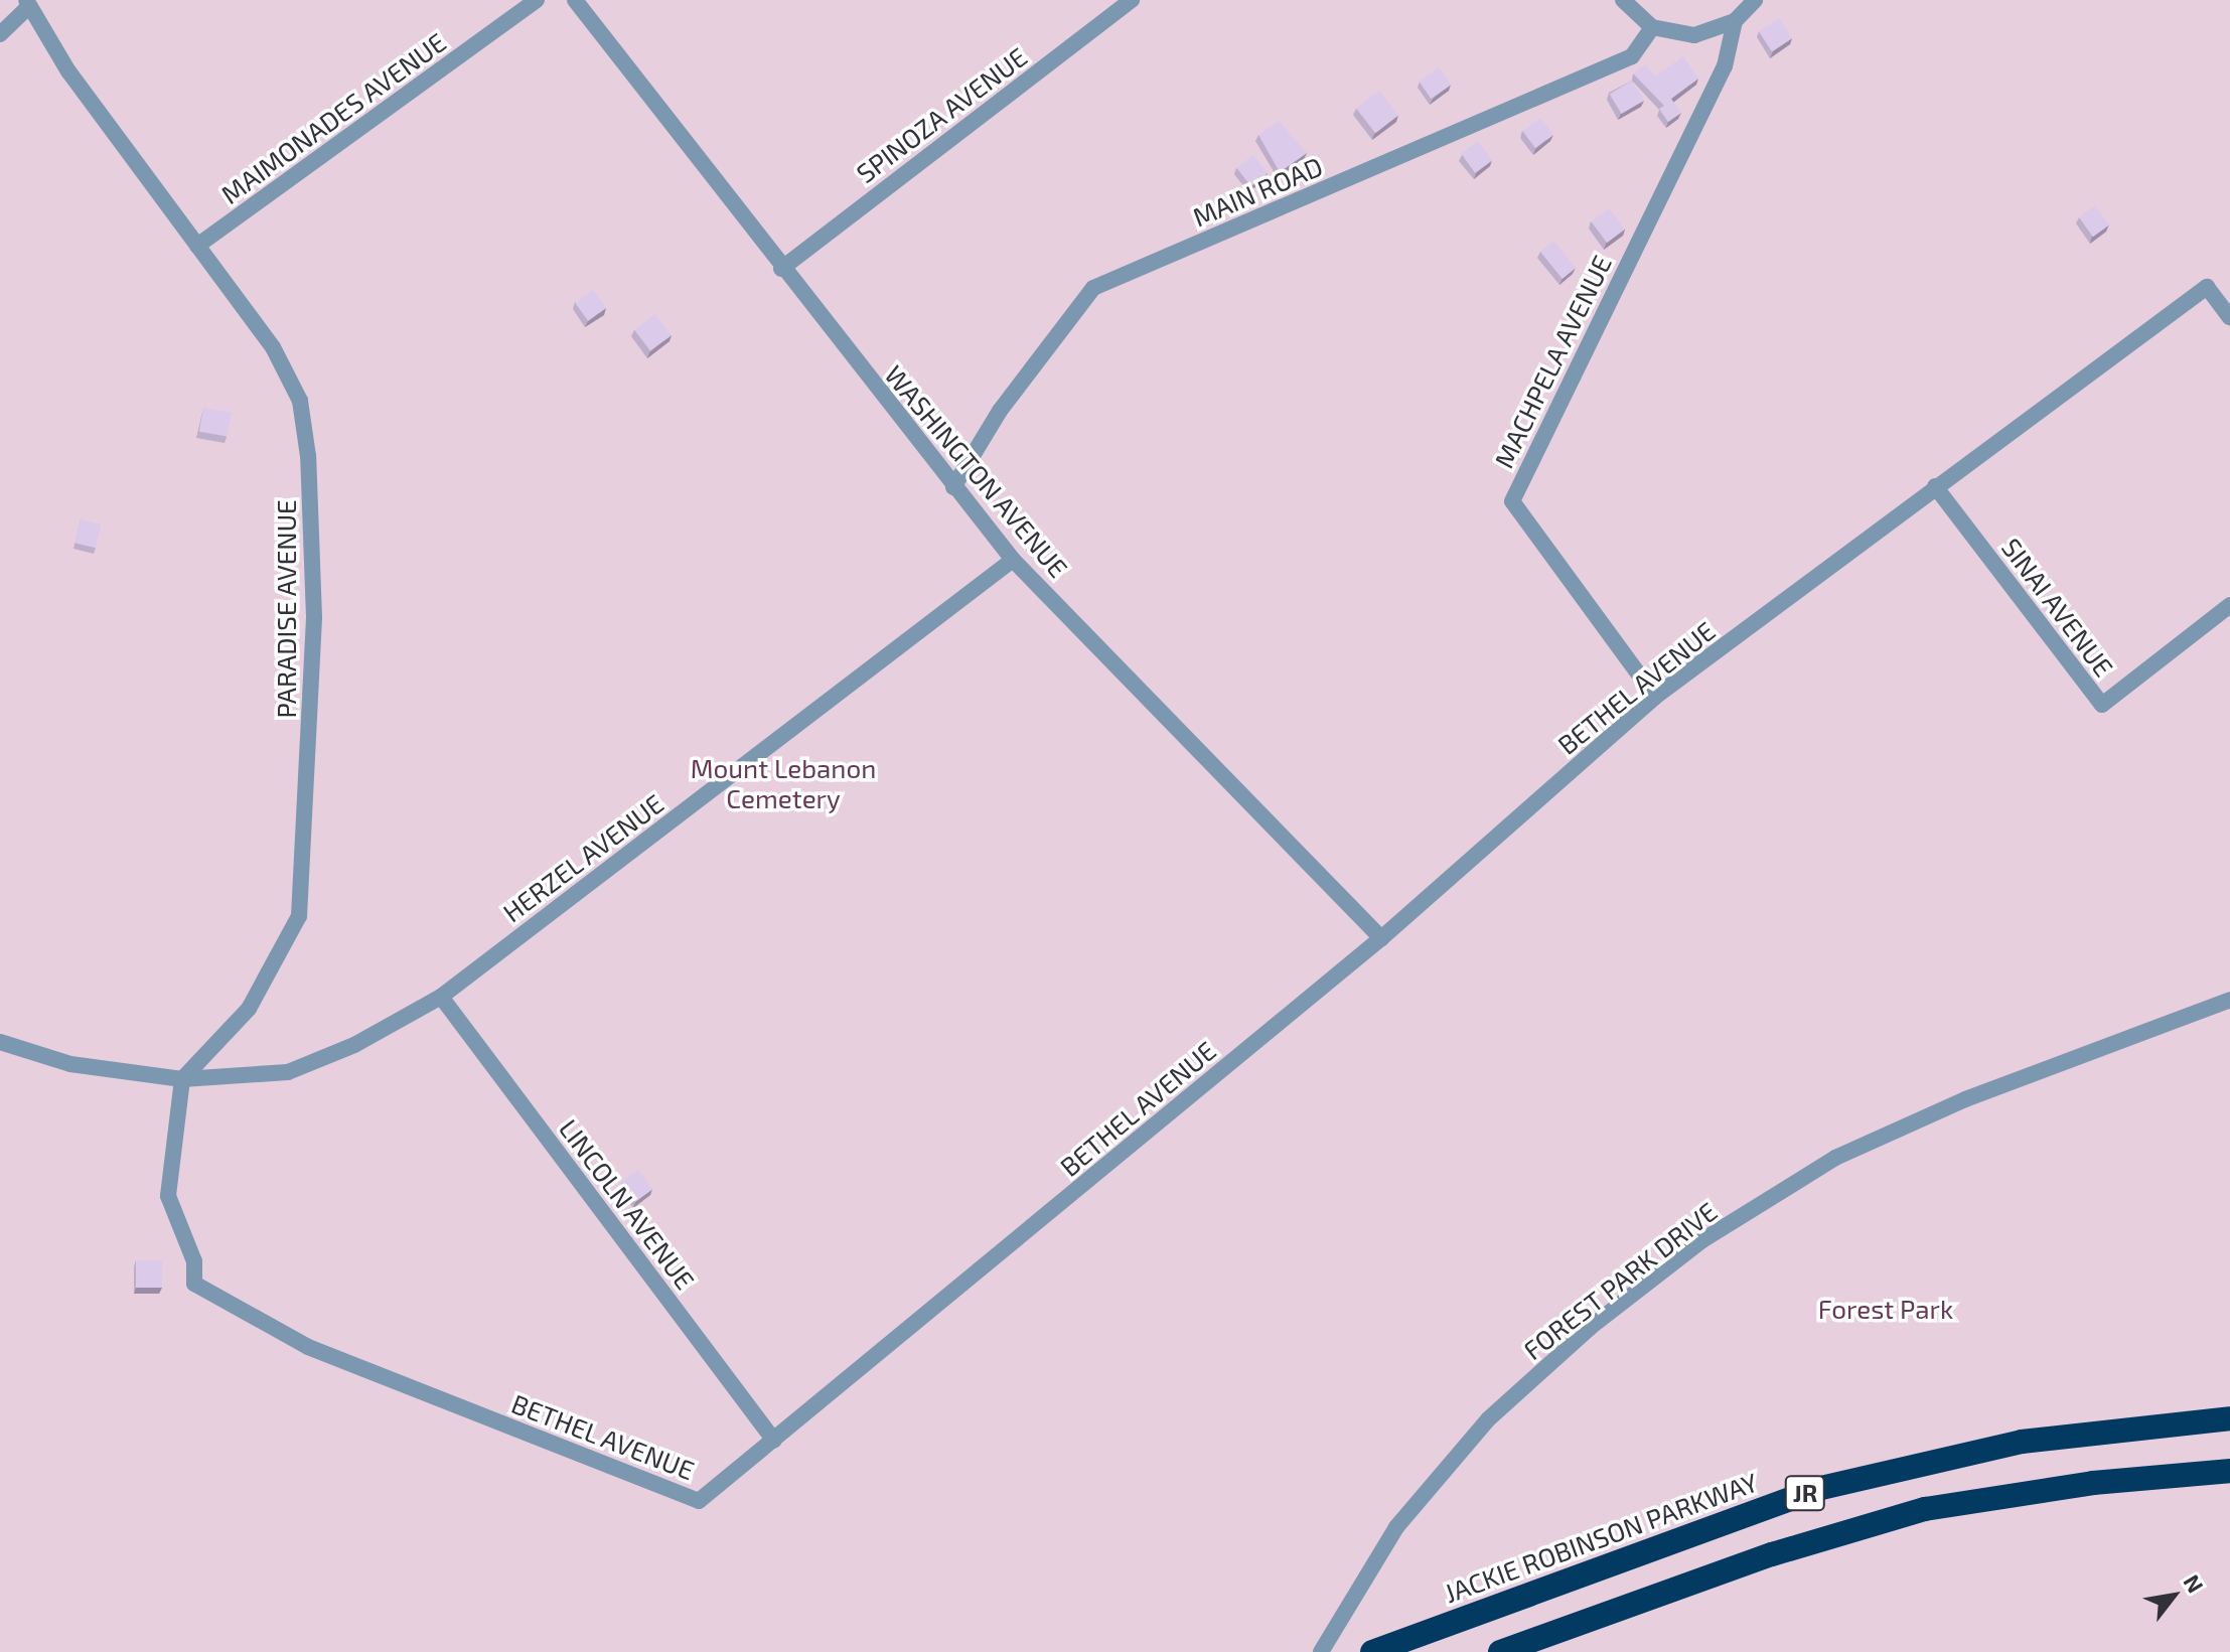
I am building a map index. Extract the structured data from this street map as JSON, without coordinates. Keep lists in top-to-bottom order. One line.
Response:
{"streets":{"highway":["JR","JACKIE ROBINSON PARKWAY"],"street":["SPINOZA AVENUE","MAIMONADES AVENUE","MAIN ROAD","MACHPELA AVENUE","WASHINGTON AVENUE","SINAI AVENUE","PARADISE AVENUE","BETHEL AVENUE","HERZEL AVENUE","LINCOLN AVENUE","FOREST PARK DRIVE"]},"crossings":[["SPINOZA AVENUE","WASHINGTON AVENUE"],["MAIMONADES AVENUE","PARADISE AVENUE"],["MAIN ROAD","WASHINGTON AVENUE"],["MACHPELA AVENUE","BETHEL AVENUE"],["WASHINGTON AVENUE","BETHEL AVENUE"],["WASHINGTON AVENUE","HERZEL AVENUE"],["SINAI AVENUE","BETHEL AVENUE"],["PARADISE AVENUE","BETHEL AVENUE"],["PARADISE AVENUE","HERZEL AVENUE"],["BETHEL AVENUE","HERZEL AVENUE"],["BETHEL AVENUE","LINCOLN AVENUE"],["HERZEL AVENUE","LINCOLN AVENUE"]],"parks":["Mount Lebanon Cemetery","Forest Park"],"north":"top right"}
